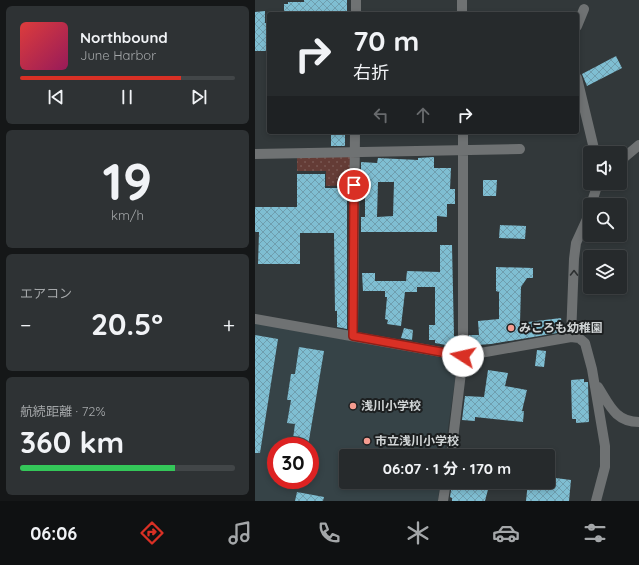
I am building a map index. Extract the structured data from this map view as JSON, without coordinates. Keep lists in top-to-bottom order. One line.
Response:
{"places":["みころも幼稚園","浅川小学校","市立浅川小学校"],"page":{"turn":["70 m","右折"],"song":["Northbound","June Harbor"],"tile":[["19","km/h"],"エアコン",["航続距離 · 72%","360 km"]],"heat":["−","20.5°","+"],"limit":"30","trip":"06:07 · 1 分 · 170 m","tabs":"06:06"}}
